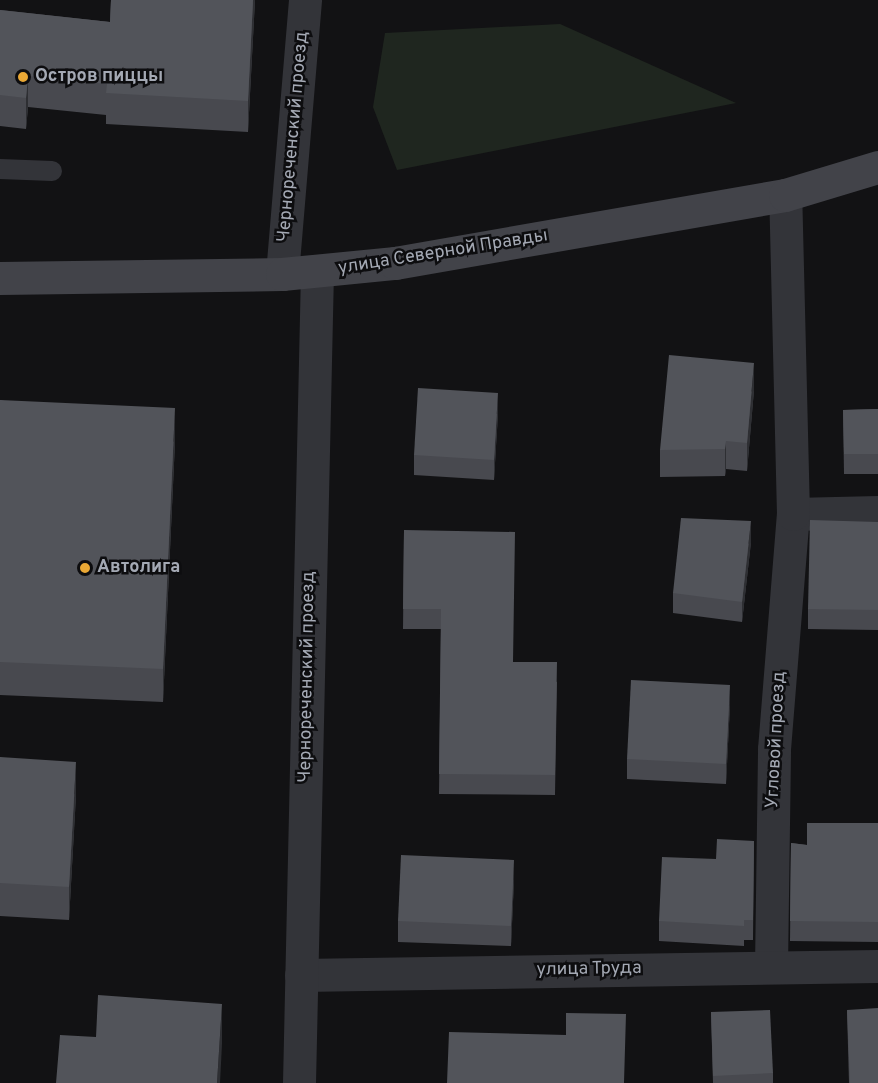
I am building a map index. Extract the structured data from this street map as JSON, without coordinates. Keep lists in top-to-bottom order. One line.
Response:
{"streets":{"main road":["улица Северной Правды"],"street":["Чернореченский проезд","Угловой проезд","улица Труда"]},"crossings":[["Чернореченский проезд","улица Северной Правды"],["Чернореченский проезд","улица Труда"],["улица Северной Правды","Угловой проезд"],["Угловой проезд","улица Труда"]],"places":["Остров пиццы","Автолига"]}
